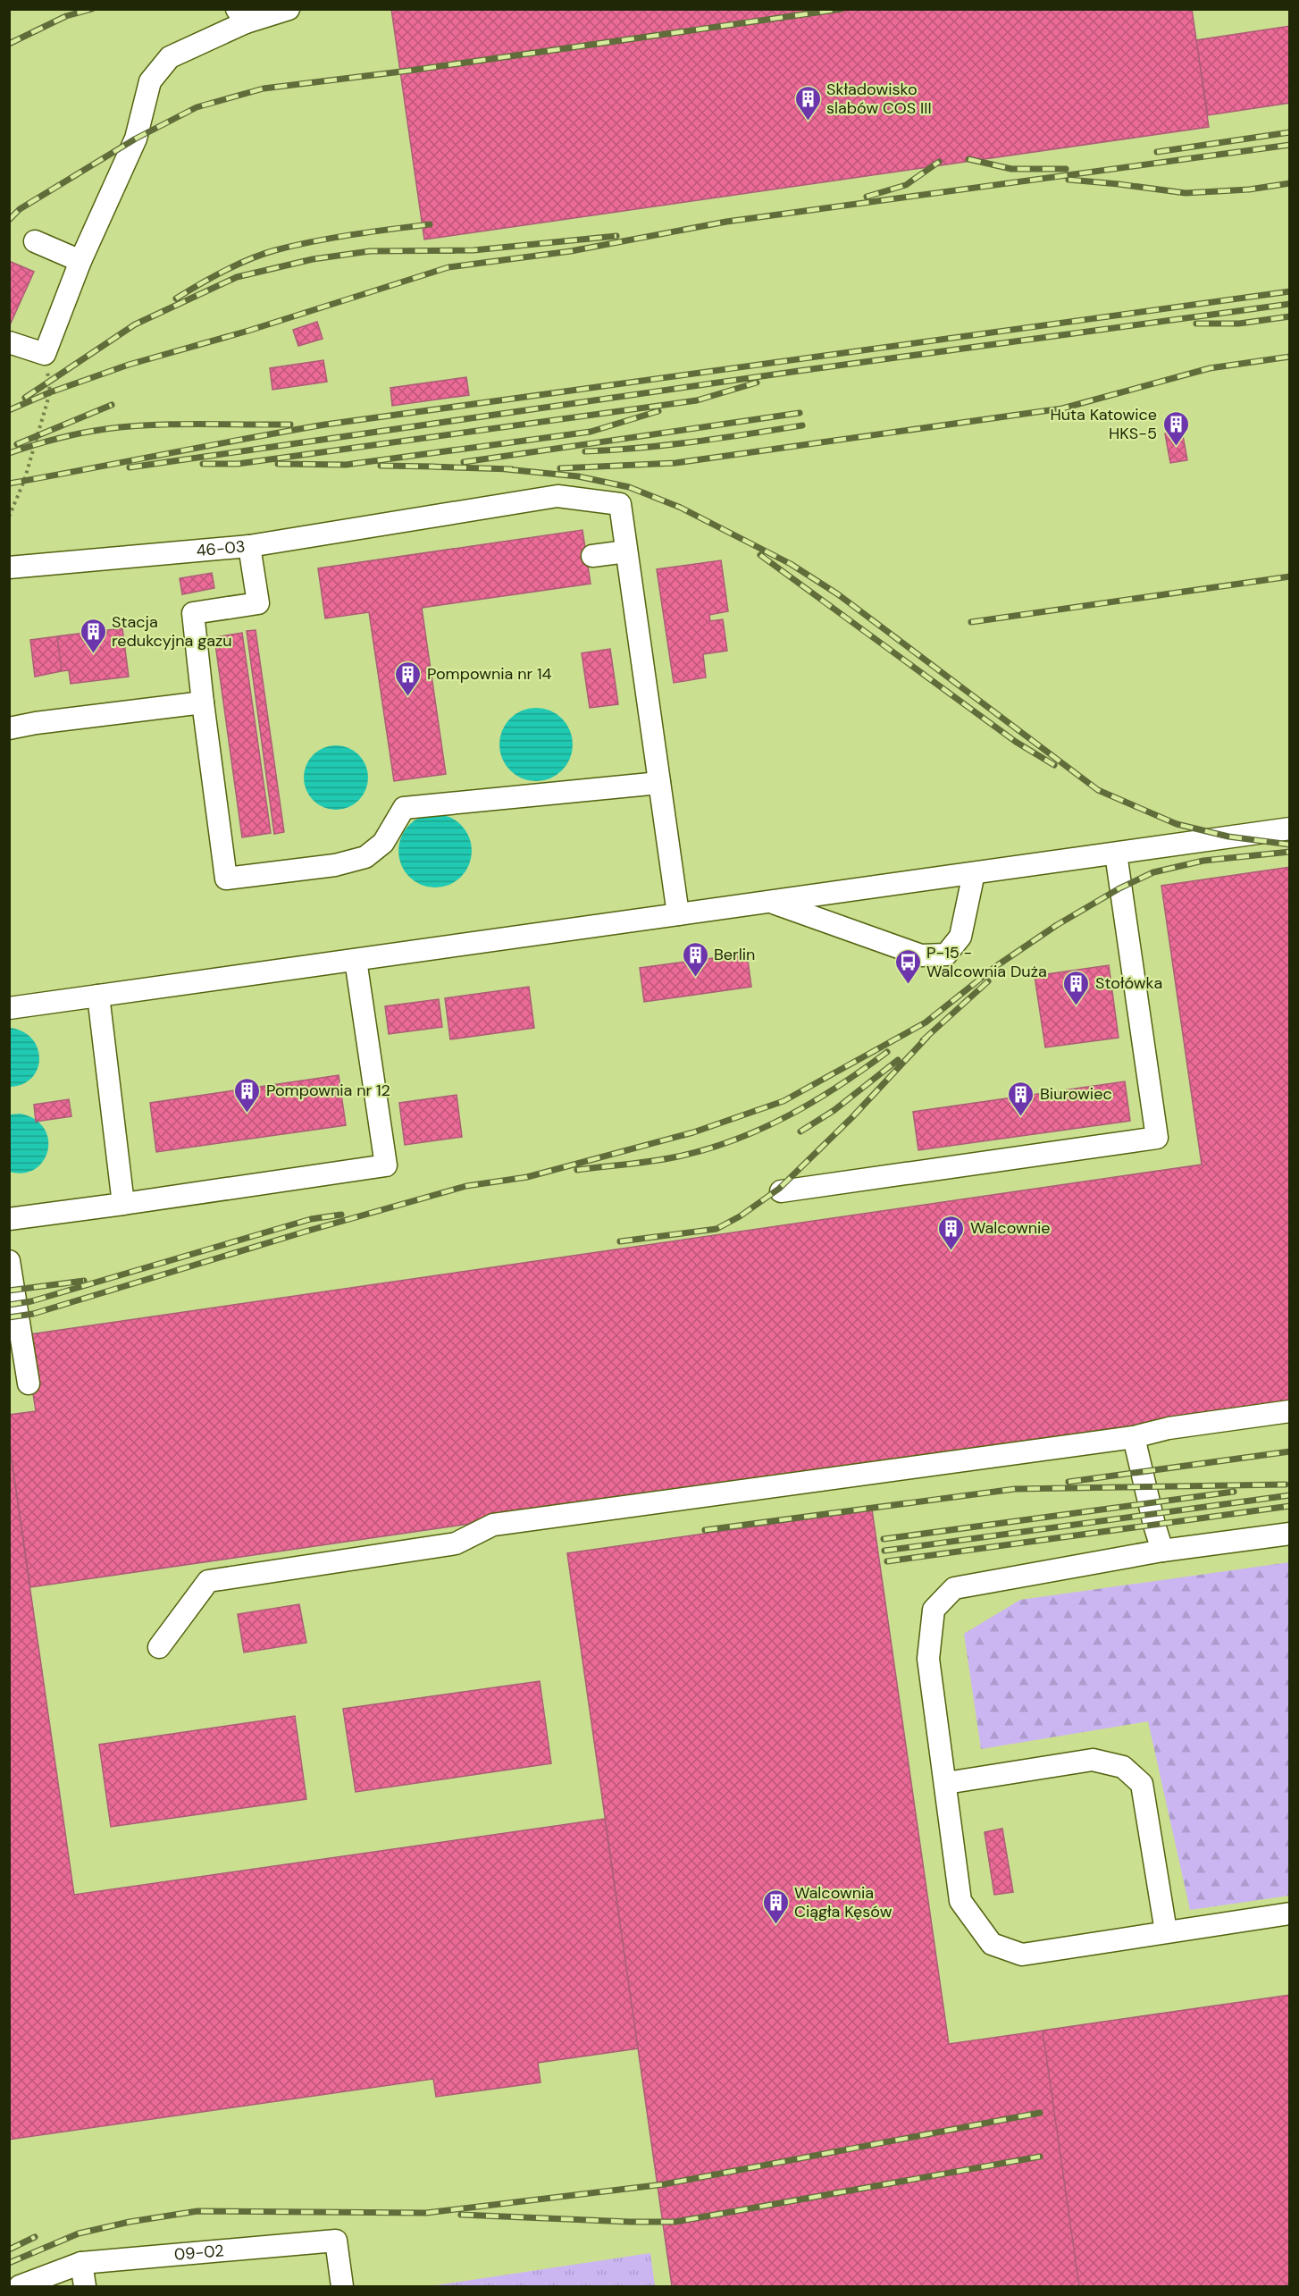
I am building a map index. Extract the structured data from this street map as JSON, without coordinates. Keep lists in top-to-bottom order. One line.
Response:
{"streets":{"lane":["46-03","09-02"]},"places":{"building":["Składowisko slabów COS III","Huta Katowice HKS-5","Stacja redukcyjna gazu","Pompownia nr 14","Berlin","Stołówka","Pompownia nr 12","Biurowiec","Walcownie","Walcownia Ciągła Kęsów"],"bus stop":["P-15 - Walcownia Duża"]}}
